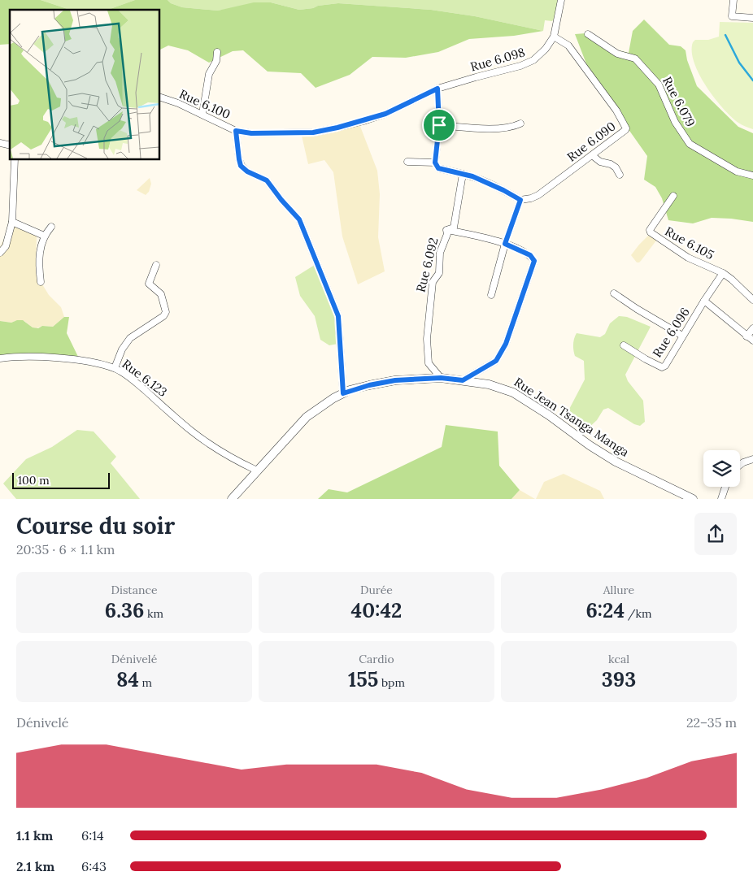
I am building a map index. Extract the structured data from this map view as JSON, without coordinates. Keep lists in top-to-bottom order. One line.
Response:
{"streets":{"street":["Rue 6.098","Rue 6.079","Rue 6.100","Rue 6.090","Rue 6.105","Rue 6.092","Rue 6.096","Rue 6.123","Rue Jean Tsanga Manga"]},"crossings":[["Rue 6.098","Rue 6.100"],["Rue 6.098","Rue 6.090"],["Rue 6.100","Rue Jean Tsanga Manga"],["Rue 6.105","Rue 6.096"],["Rue 6.092","Rue Jean Tsanga Manga"],["Rue 6.123","Rue Jean Tsanga Manga"]],"scale_bar":"100 m","page":{"scale":"100 m","heading":["Course du soir","20:35 · 6 × 1.1 km"],"stats":[["Distance","6.36 km"],["Durée","40:42"],["Allure","6:24 /km"],["Dénivelé","84 m"],["Cardio","155 bpm"],["kcal","393"]],"chart":["Dénivelé","22–35 m"],"list":[{"name":"1.1 km","note":"6:14"},{"name":"2.1 km","note":"6:43"}]}}
